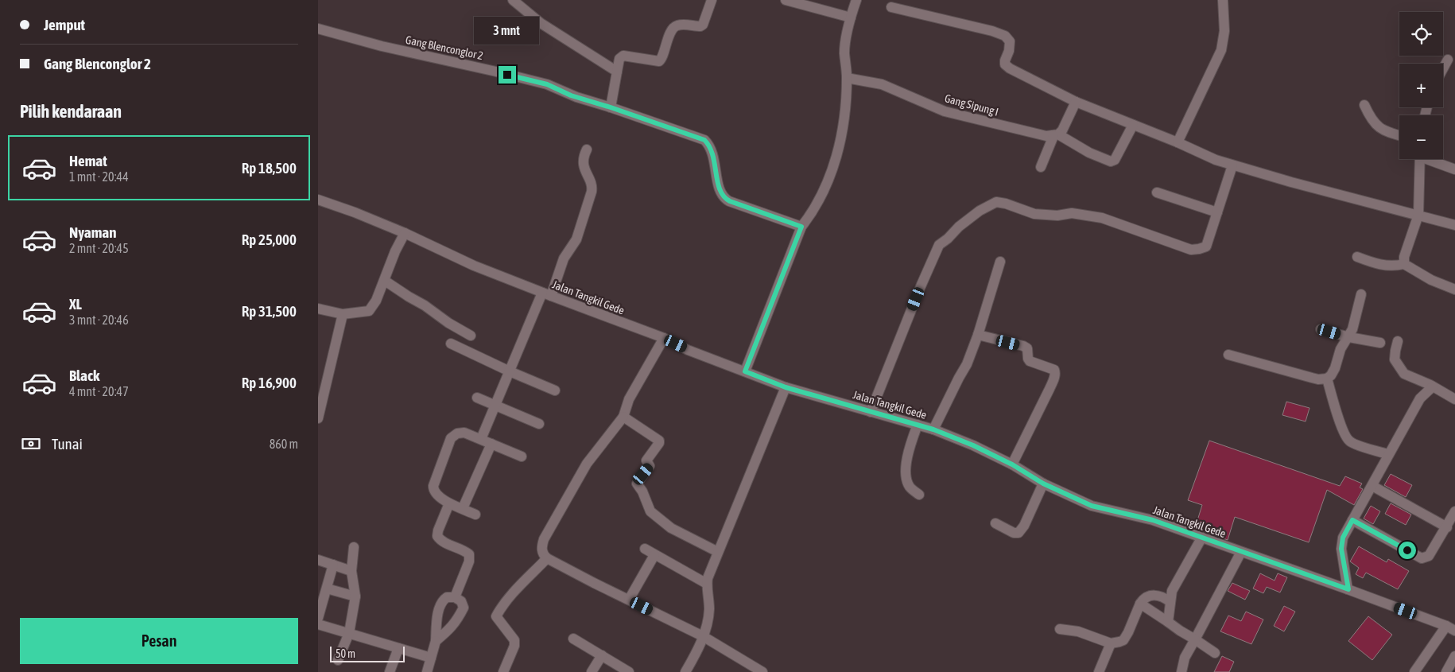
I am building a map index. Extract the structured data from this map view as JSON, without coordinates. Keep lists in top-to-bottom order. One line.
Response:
{"streets":{"street":["Gang Blenconglor 2","Gang Sipung I","Jalan Tangkil Gede"]},"scale_bar":"50 m","page":{"banner":["Jemput","Gang Blenconglor 2"],"map_buttons":["+","−"],"bubble":"3 mnt","heading":"Pilih kendaraan","list":[{"name":"Hemat","note":"1 mnt · 20:44","value":"Rp 18,500"},{"name":"Nyaman","note":"2 mnt · 20:45","value":"Rp 25,000"},{"name":"XL","note":"3 mnt · 20:46","value":"Rp 31,500"},{"name":"Black","note":"4 mnt · 20:47","value":"Rp 16,900"}],"pay":["Tunai","860 m"],"buttons":"Pesan","scale":"50 m"}}
